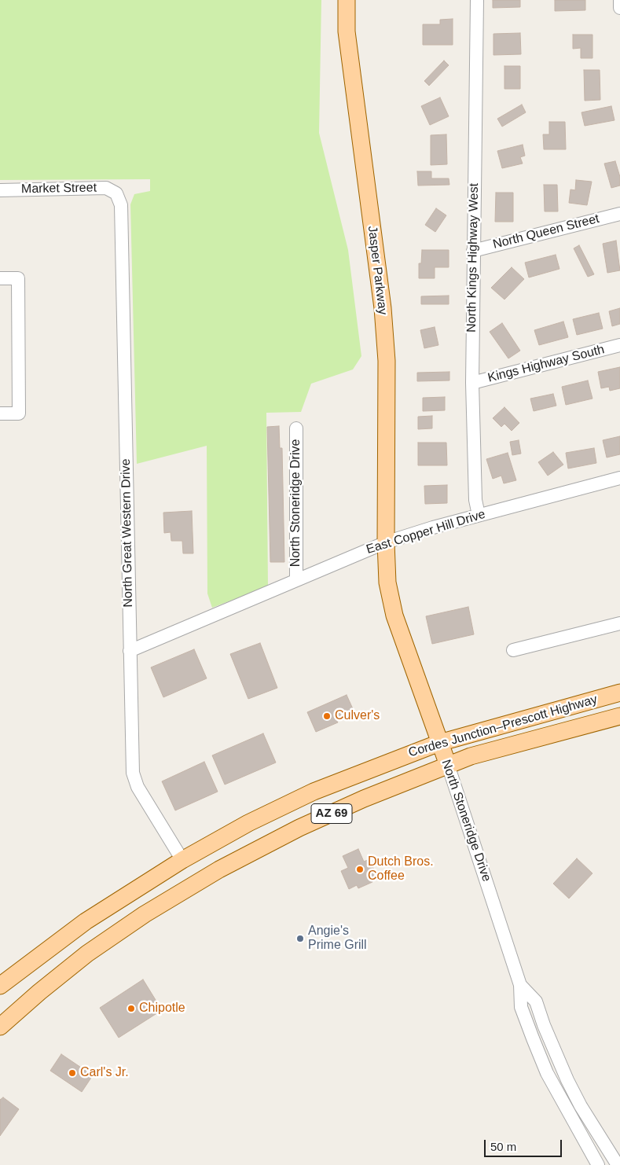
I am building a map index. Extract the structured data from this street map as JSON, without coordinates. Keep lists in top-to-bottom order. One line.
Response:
{"streets":{"main road":["Jasper Parkway","North Stoneridge Drive","Cordes Junction–Prescott Highway","AZ 69"],"street":["Market Street","North Queen Street","North Kings Highway West","Kings Highway South","East Copper Hill Drive","North Great Western Drive"]},"crossings":[["Market Street","North Great Western Drive"],["North Queen Street","North Kings Highway West"],["North Kings Highway West","Kings Highway South"],["North Kings Highway West","East Copper Hill Drive"],["Jasper Parkway","North Stoneridge Drive"],["Jasper Parkway","East Copper Hill Drive"],["North Stoneridge Drive","East Copper Hill Drive"],["North Stoneridge Drive","Cordes Junction–Prescott Highway"],["East Copper Hill Drive","North Great Western Drive"],["North Great Western Drive","Cordes Junction–Prescott Highway"]],"places":["Culver's","Dutch Bros. Coffee","Angie's Prime Grill","Chipotle","Carl's Jr."],"scale_bar":"50 m"}
